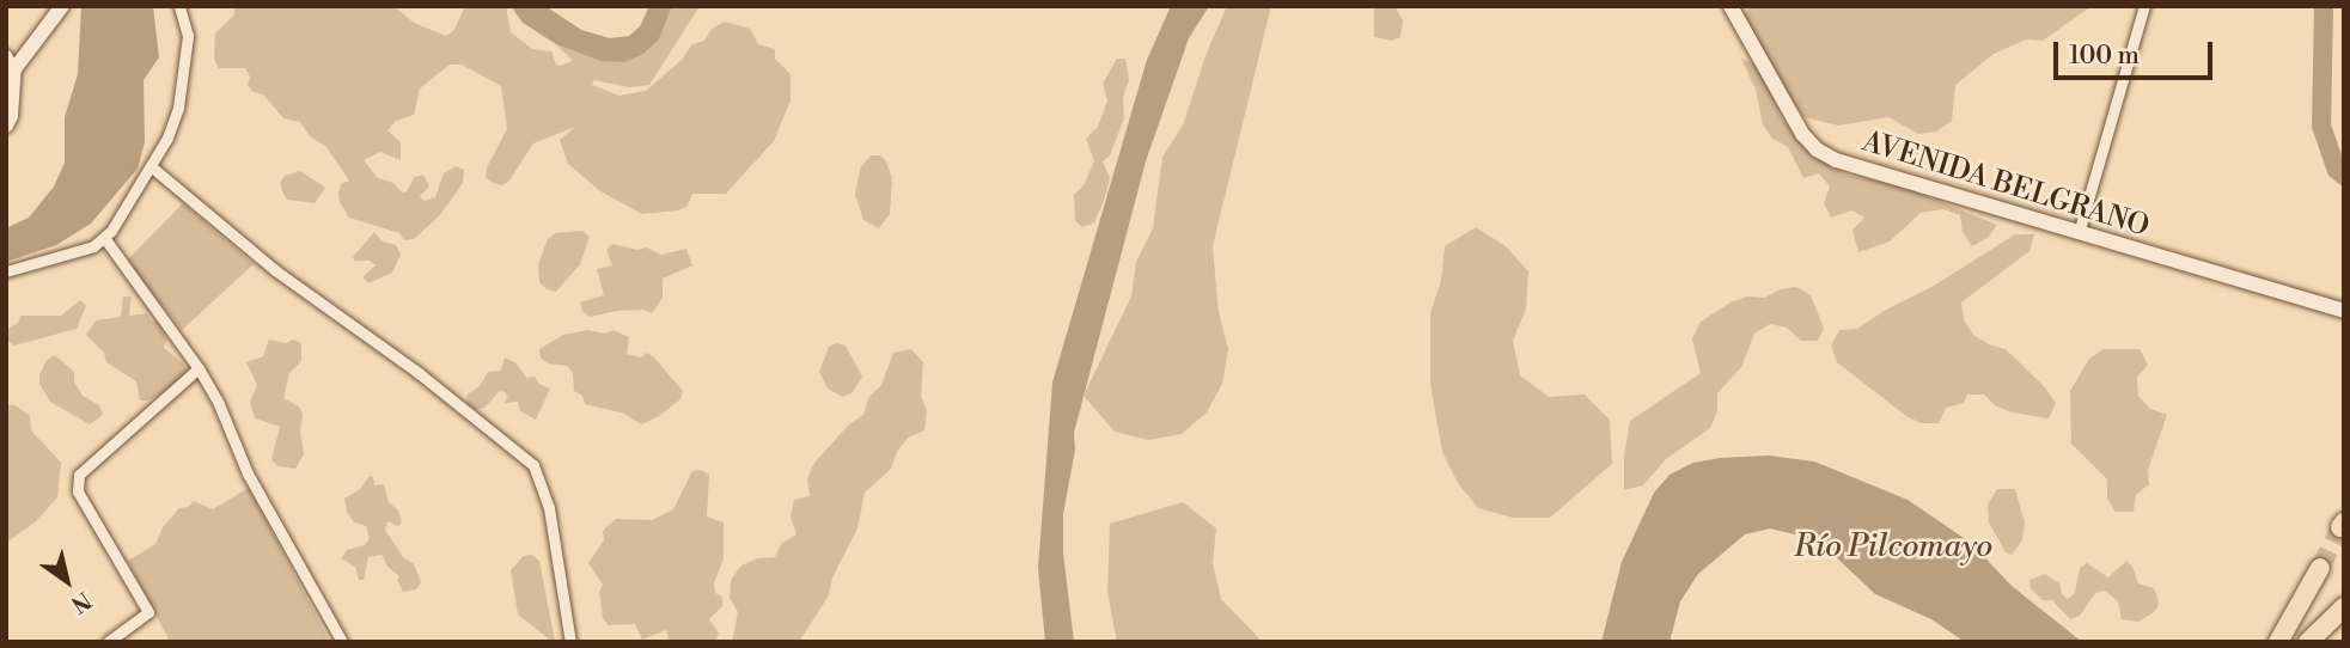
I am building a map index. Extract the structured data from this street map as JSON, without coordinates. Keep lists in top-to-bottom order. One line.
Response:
{"streets":{"street":["AVENIDA BELGRANO"]},"water":["Río Pilcomayo"],"scale_bar":"100 m","north":"bottom right"}
